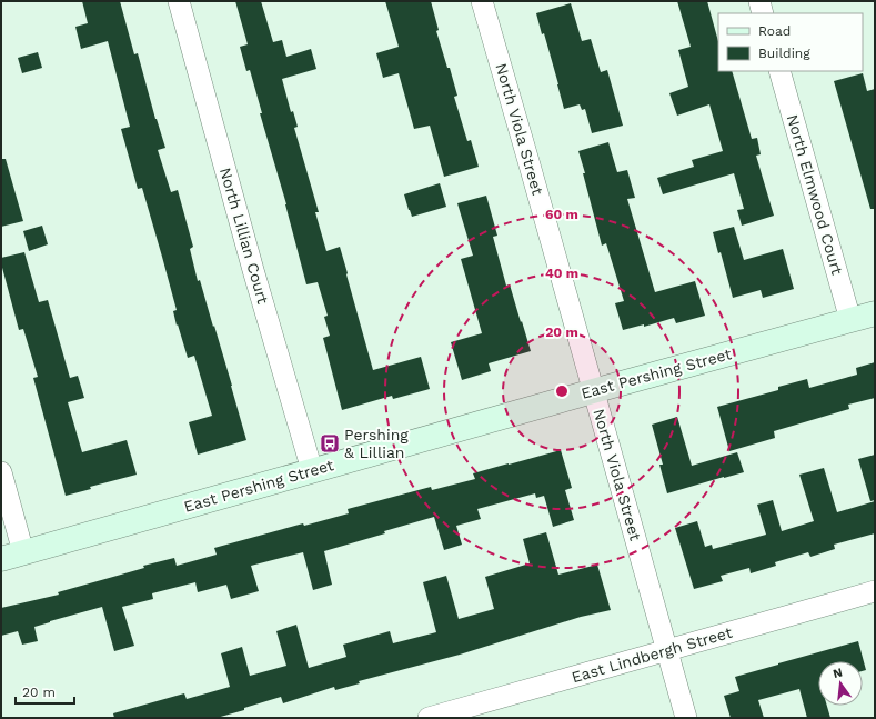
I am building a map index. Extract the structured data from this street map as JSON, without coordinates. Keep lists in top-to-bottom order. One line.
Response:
{"streets":{"street":["North Viola Street","North Elmwood Court","North Lillian Court","East Pershing Street","East Lindbergh Street"]},"crossings":[["North Viola Street","East Pershing Street"],["North Viola Street","East Lindbergh Street"],["North Elmwood Court","East Pershing Street"],["North Lillian Court","East Pershing Street"]],"places":{"bus stop":["Pershing & Lillian"]},"legend":["Road","Building"],"scale_bar":"20 m","north":"top","rings":["60 m","40 m","20 m"]}
